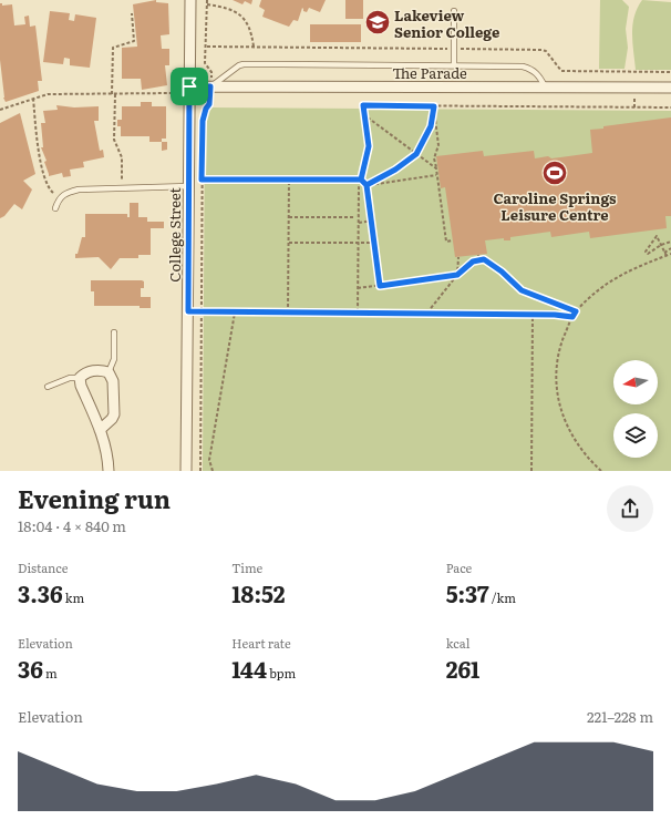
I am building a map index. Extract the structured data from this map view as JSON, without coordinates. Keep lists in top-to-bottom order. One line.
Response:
{"streets":{"street":["The Parade","College Street"]},"crossings":[["The Parade","College Street"]],"places":{"school or university":["Lakeview Senior College"],"sports":["Caroline Springs Leisure Centre"]},"north":"left","page":{"heading":["Evening run","18:04 · 4 × 840 m"],"stats":[["Distance","3.36 km"],["Time","18:52"],["Pace","5:37 /km"],["Elevation","36 m"],["Heart rate","144 bpm"],["kcal","261"]],"chart":["Elevation","221–228 m"]}}
